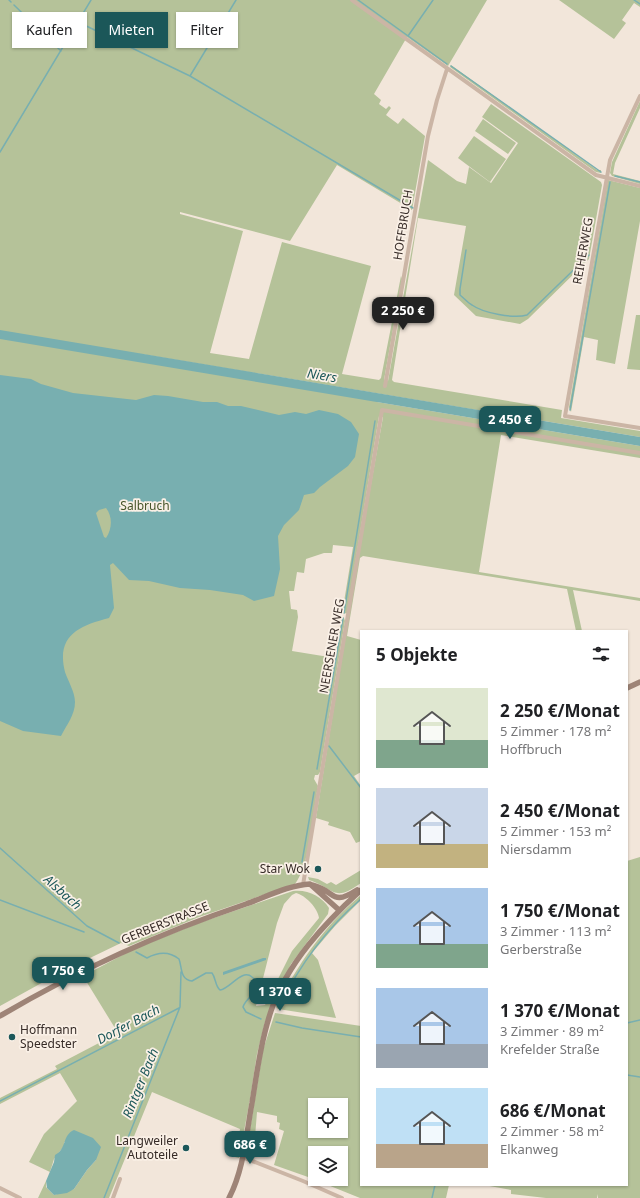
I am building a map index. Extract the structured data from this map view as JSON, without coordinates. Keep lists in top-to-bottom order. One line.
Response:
{"streets":{"main road":["GERBERSTRASSE"],"street":["HOFFBRUCH","REIHERWEG","NEERSENER WEG"]},"crossings":[["NEERSENER WEG","GERBERSTRASSE"]],"water":["Niers","Alsbach","Dorfer Bach","Rintger Bach"],"parks":["Salbruch"],"places":["Star Wok","Hoffmann Speedster","Langweiler Autoteile"],"page":{"chip":["Kaufen","Mieten","Filter"],"price":["2 250 €","2 450 €","1 750 €","1 370 €","686 €"],"heading":"5 Objekte","list":[{"name":"2 250 €/Monat","note":"5 Zimmer · 178 m² · Hoffbruch"},{"name":"2 450 €/Monat","note":"5 Zimmer · 153 m² · Niersdamm"},{"name":"1 750 €/Monat","note":"3 Zimmer · 113 m² · Gerberstraße"},{"name":"1 370 €/Monat","note":"3 Zimmer · 89 m² · Krefelder Straße"},{"name":"686 €/Monat","note":"2 Zimmer · 58 m² · Elkanweg"}]}}
